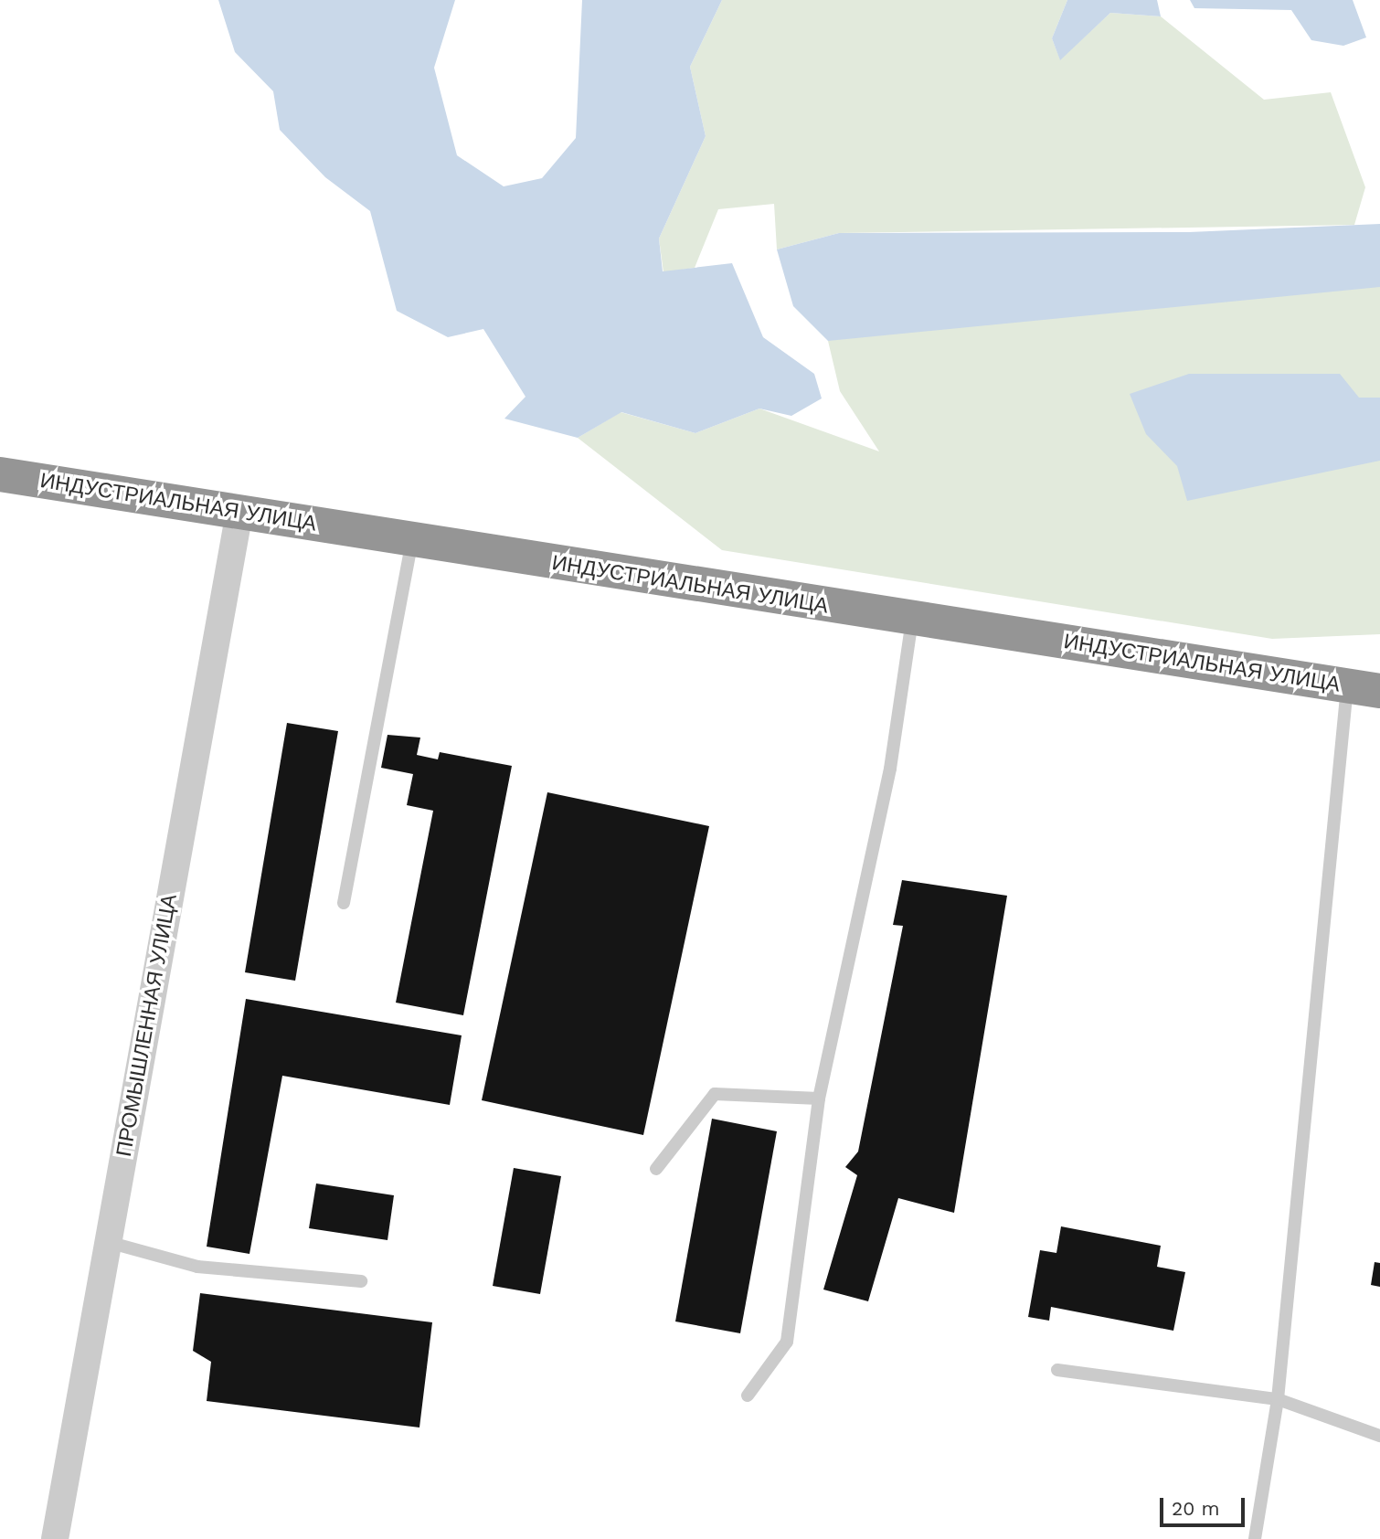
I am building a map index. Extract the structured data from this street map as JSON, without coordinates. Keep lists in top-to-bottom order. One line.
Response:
{"streets":{"highway":["ИНДУСТРИАЛЬНАЯ УЛИЦА"],"street":["ПРОМЫШЛЕННАЯ УЛИЦА"]},"crossings":[["ИНДУСТРИАЛЬНАЯ УЛИЦА","ПРОМЫШЛЕННАЯ УЛИЦА"]],"scale_bar":"20 m"}
